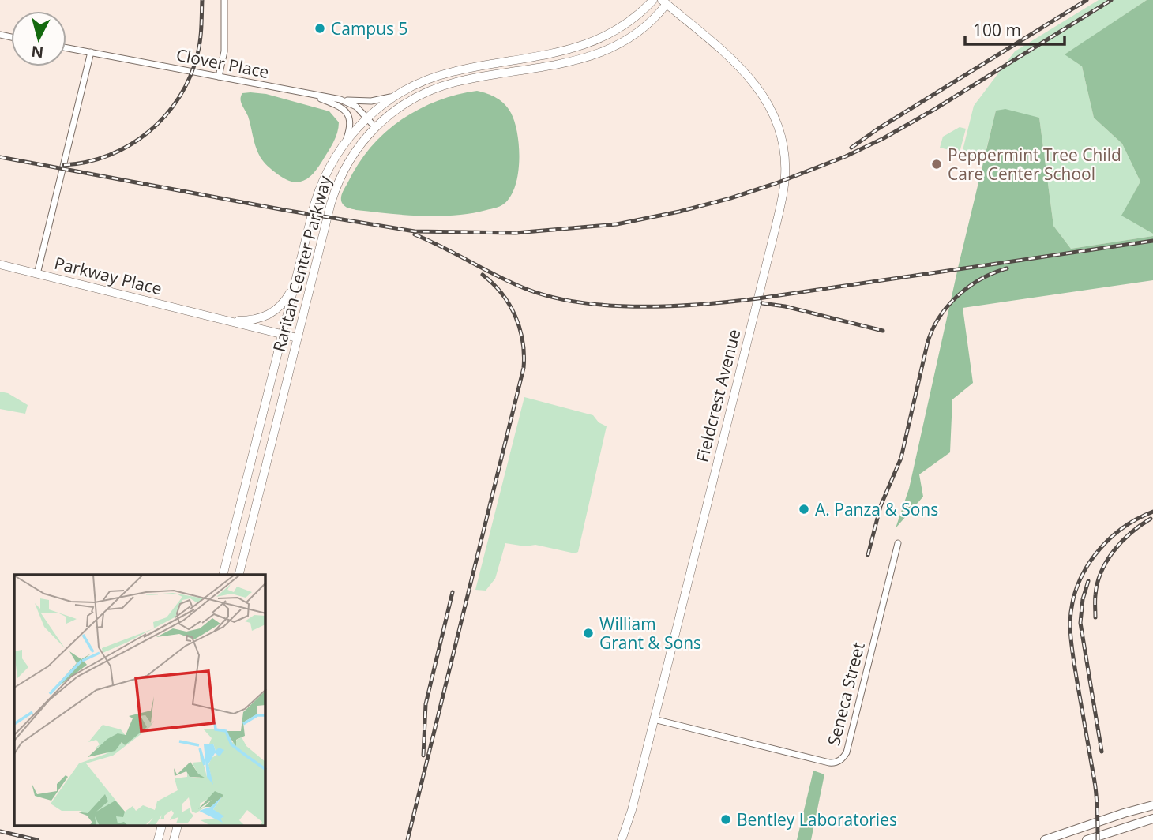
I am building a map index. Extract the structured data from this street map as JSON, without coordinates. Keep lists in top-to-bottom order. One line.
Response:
{"streets":{"street":["Clover Place","Raritan Center Parkway","Parkway Place","Fieldcrest Avenue","Seneca Street"]},"crossings":[["Clover Place","Raritan Center Parkway"],["Clover Place","Parkway Place"],["Raritan Center Parkway","Parkway Place"],["Raritan Center Parkway","Fieldcrest Avenue"],["Fieldcrest Avenue","Seneca Street"]],"places":["Campus 5","Peppermint Tree Child Care Center School","A. Panza & Sons","William Grant & Sons","Bentley Laboratories"],"scale_bar":"100 m","north":"bottom"}
